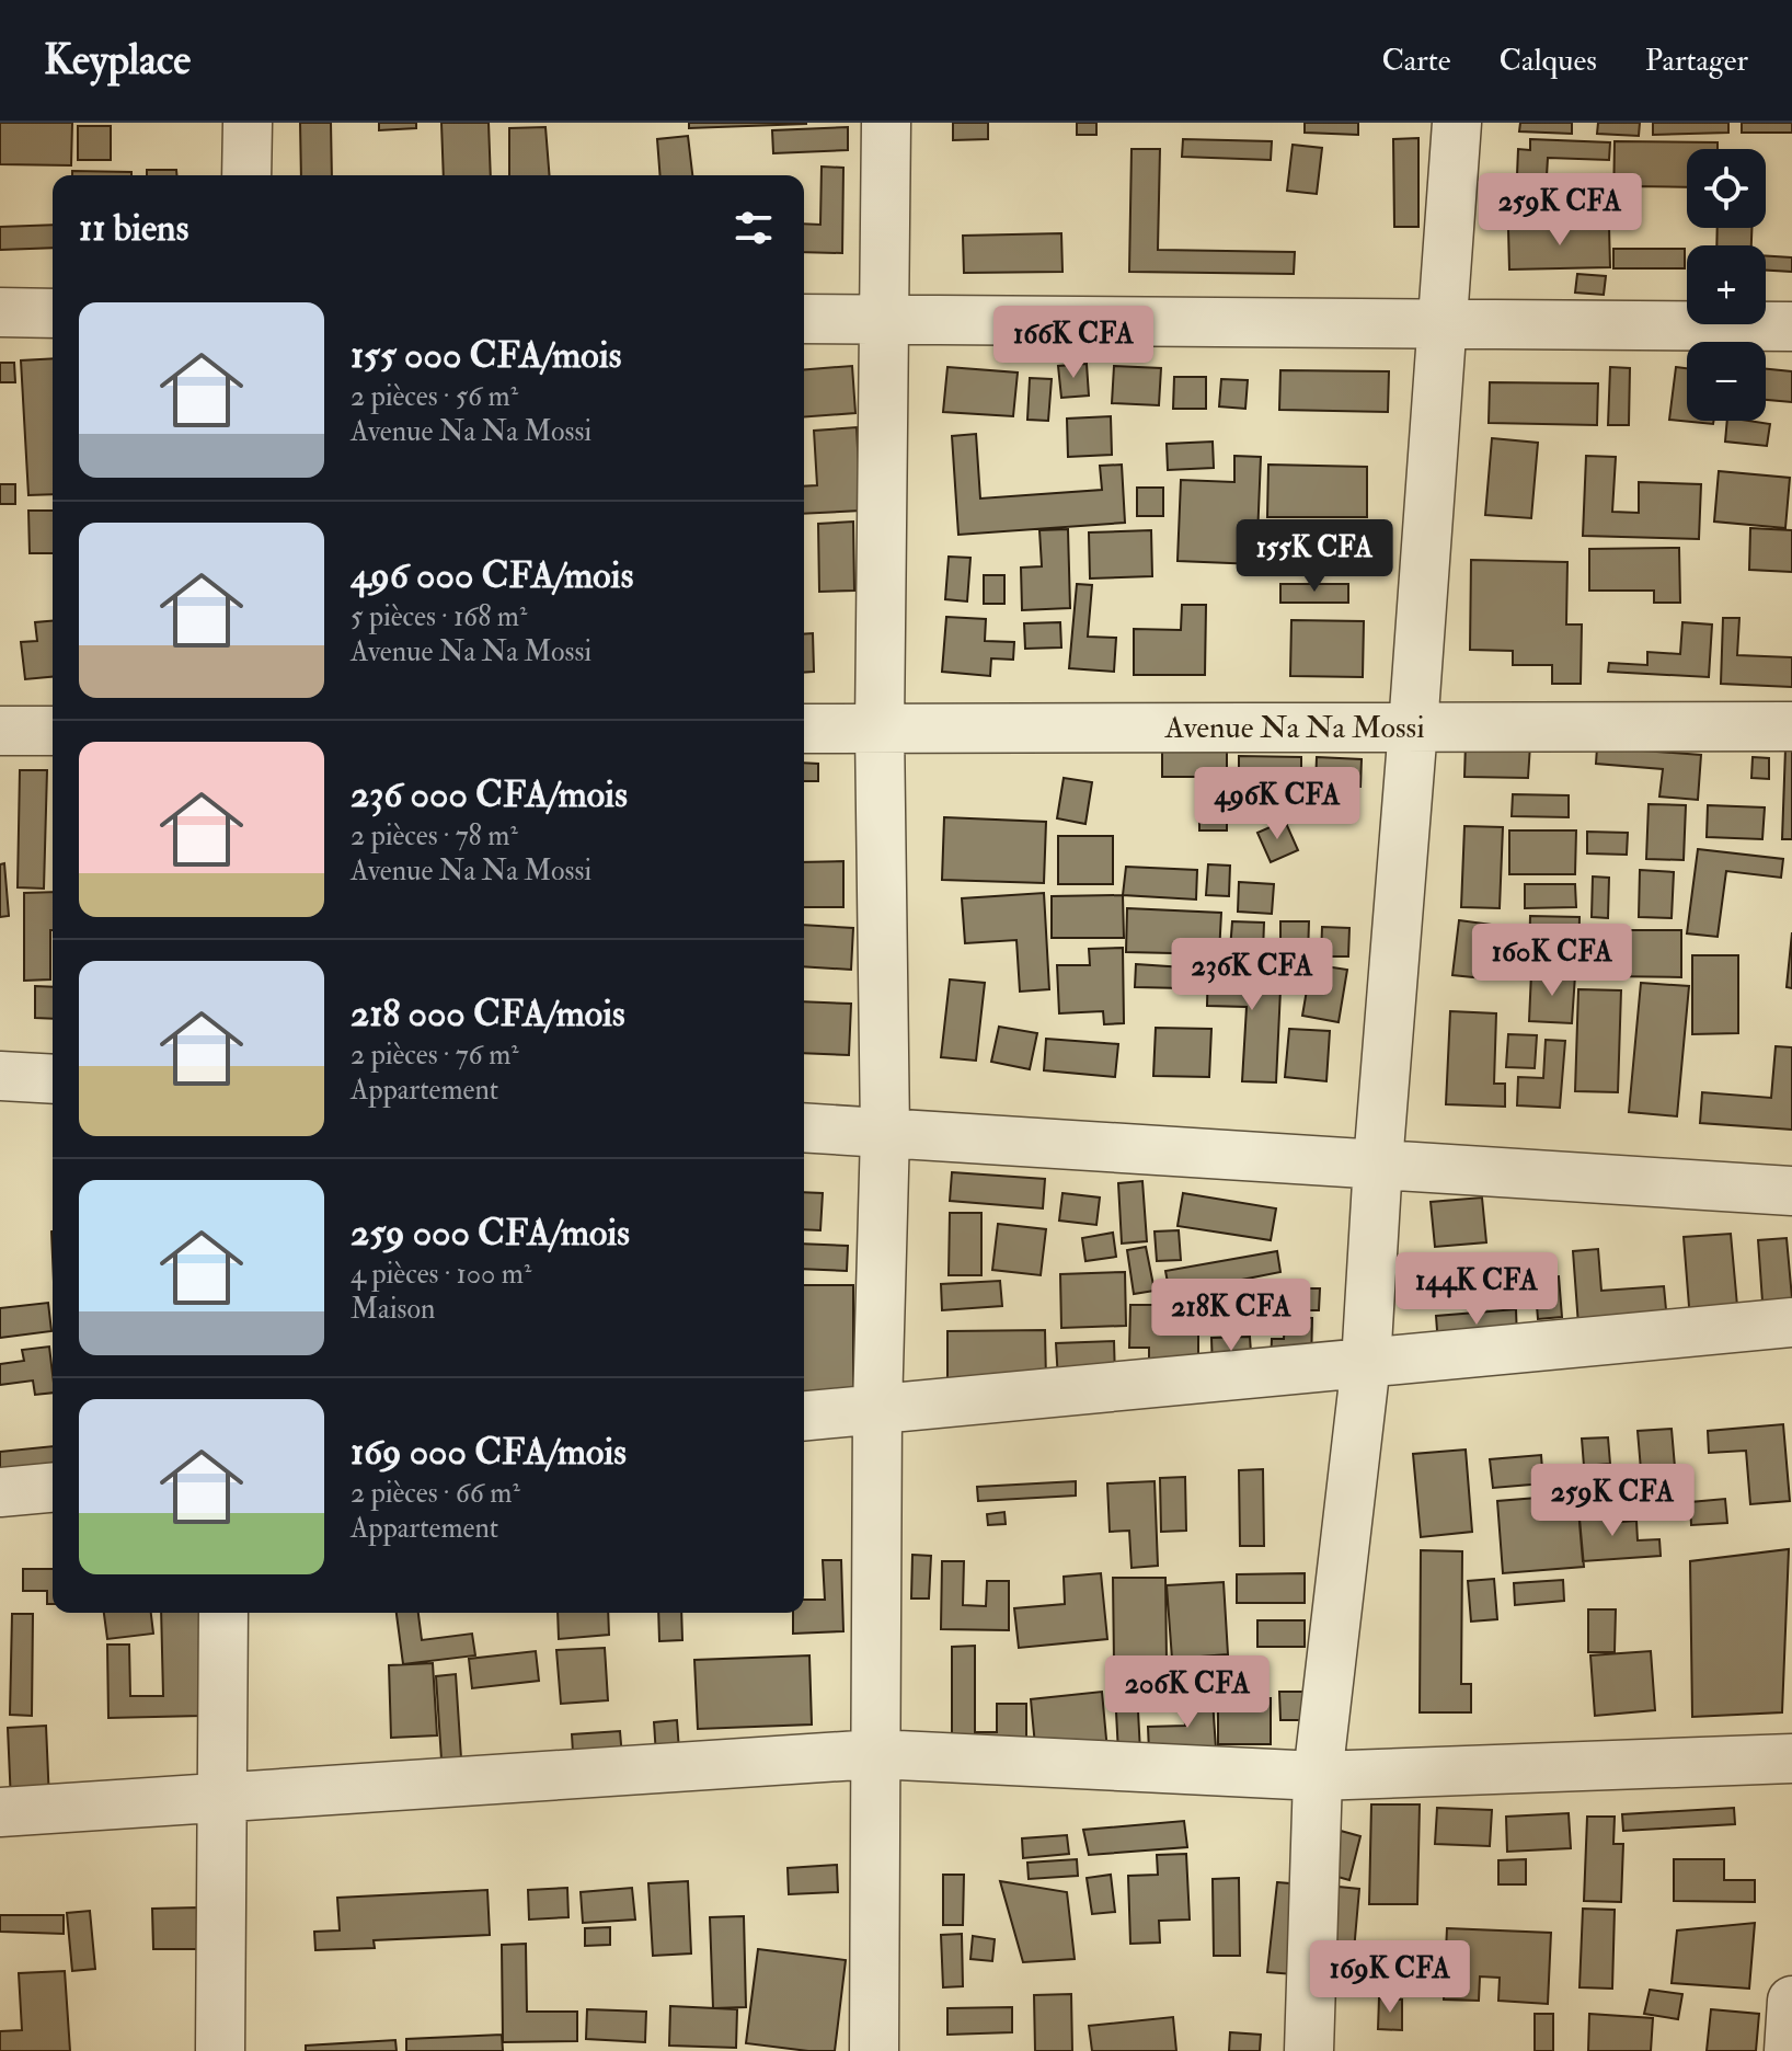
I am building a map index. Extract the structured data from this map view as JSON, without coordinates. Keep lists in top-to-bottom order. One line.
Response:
{"streets":{"street":["Avenue Na Na Mossi"]},"page":{"header":"Keyplace","nav":["Carte","Calques","Partager"],"map_buttons":["+","−"],"price":["259K CFA","166K CFA","155K CFA","496K CFA","160K CFA","236K CFA","144K CFA","218K CFA","259K CFA","206K CFA","169K CFA"],"heading":"11 biens","list":[{"name":"155 000 CFA/mois","note":"2 pièces · 56 m² · Avenue Na Na Mossi"},{"name":"496 000 CFA/mois","note":"5 pièces · 168 m² · Avenue Na Na Mossi"},{"name":"236 000 CFA/mois","note":"2 pièces · 78 m² · Avenue Na Na Mossi"},{"name":"218 000 CFA/mois","note":"2 pièces · 76 m² · Appartement"},{"name":"259 000 CFA/mois","note":"4 pièces · 100 m² · Maison"},{"name":"169 000 CFA/mois","note":"2 pièces · 66 m² · Appartement"}]}}
